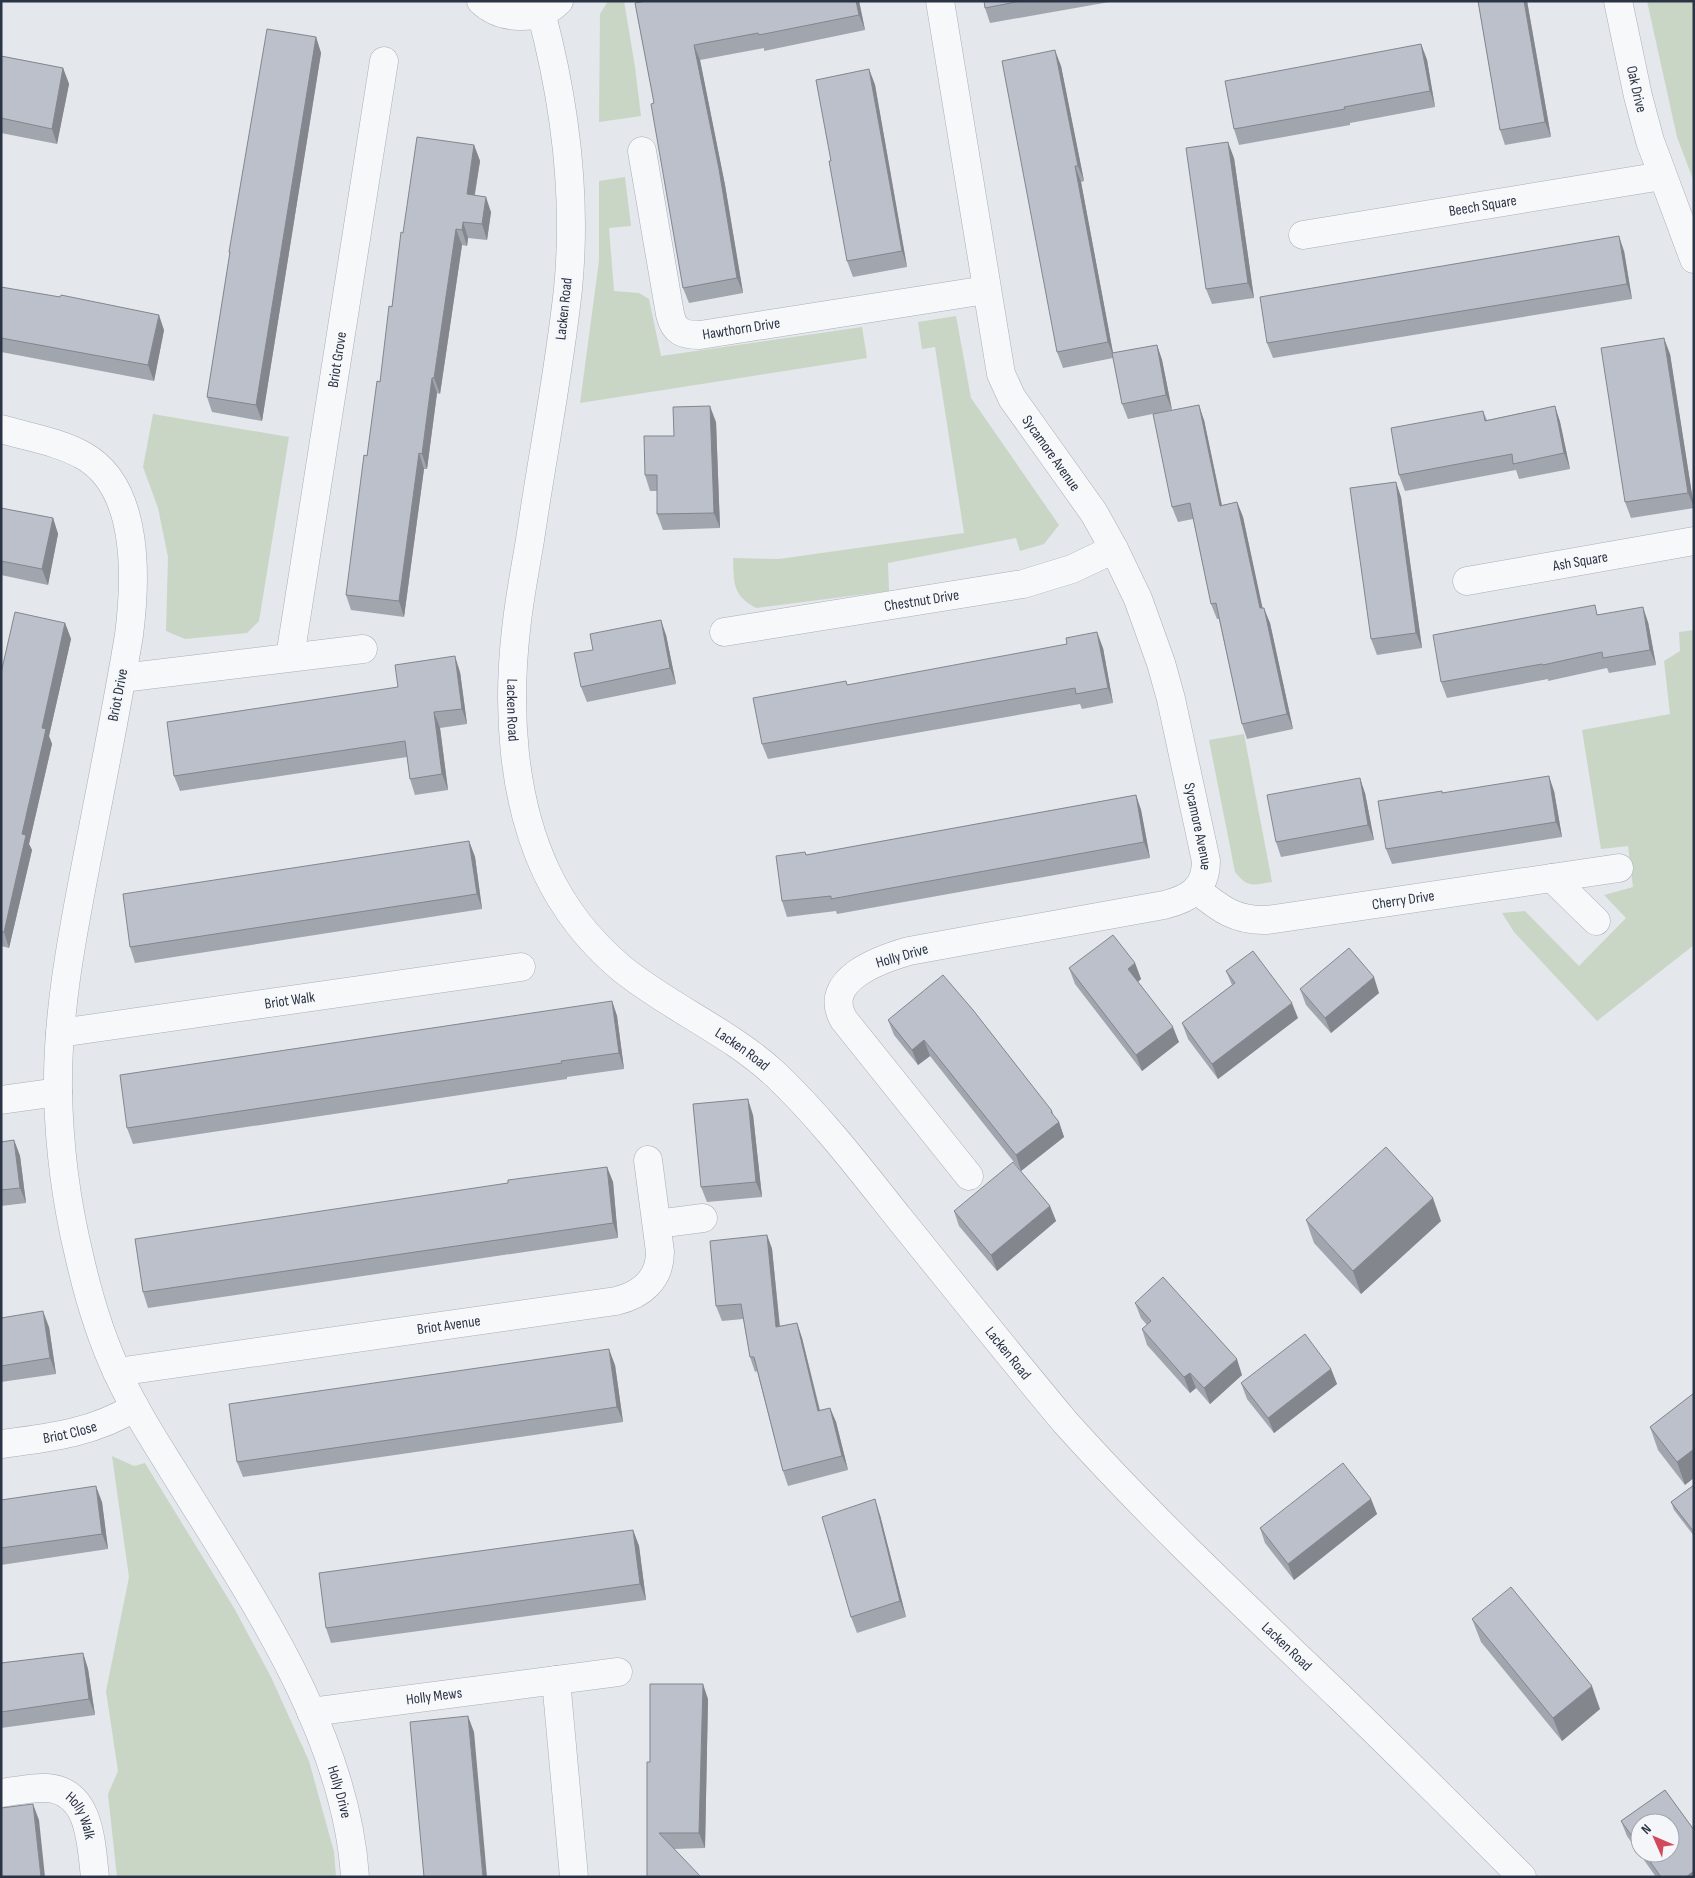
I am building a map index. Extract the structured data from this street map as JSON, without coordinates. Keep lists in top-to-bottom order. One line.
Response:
{"streets":{"street":["Oak Drive","Beech Square","Lacken Road","Hawthorn Drive","Briot Grove","Sycamore Avenue","Ash Square","Chestnut Drive","Briot Drive","Cherry Drive","Holly Drive","Briot Walk","Briot Avenue","Briot Close","Holly Mews","Holly Walk"]},"crossings":[["Oak Drive","Beech Square"],["Hawthorn Drive","Sycamore Avenue"],["Sycamore Avenue","Chestnut Drive"],["Sycamore Avenue","Cherry Drive"],["Sycamore Avenue","Holly Drive"],["Briot Drive","Holly Drive"],["Briot Drive","Briot Walk"],["Briot Drive","Briot Avenue"],["Briot Drive","Briot Close"],["Cherry Drive","Holly Drive"],["Holly Drive","Briot Close"],["Holly Drive","Holly Mews"]],"north":"top left"}
